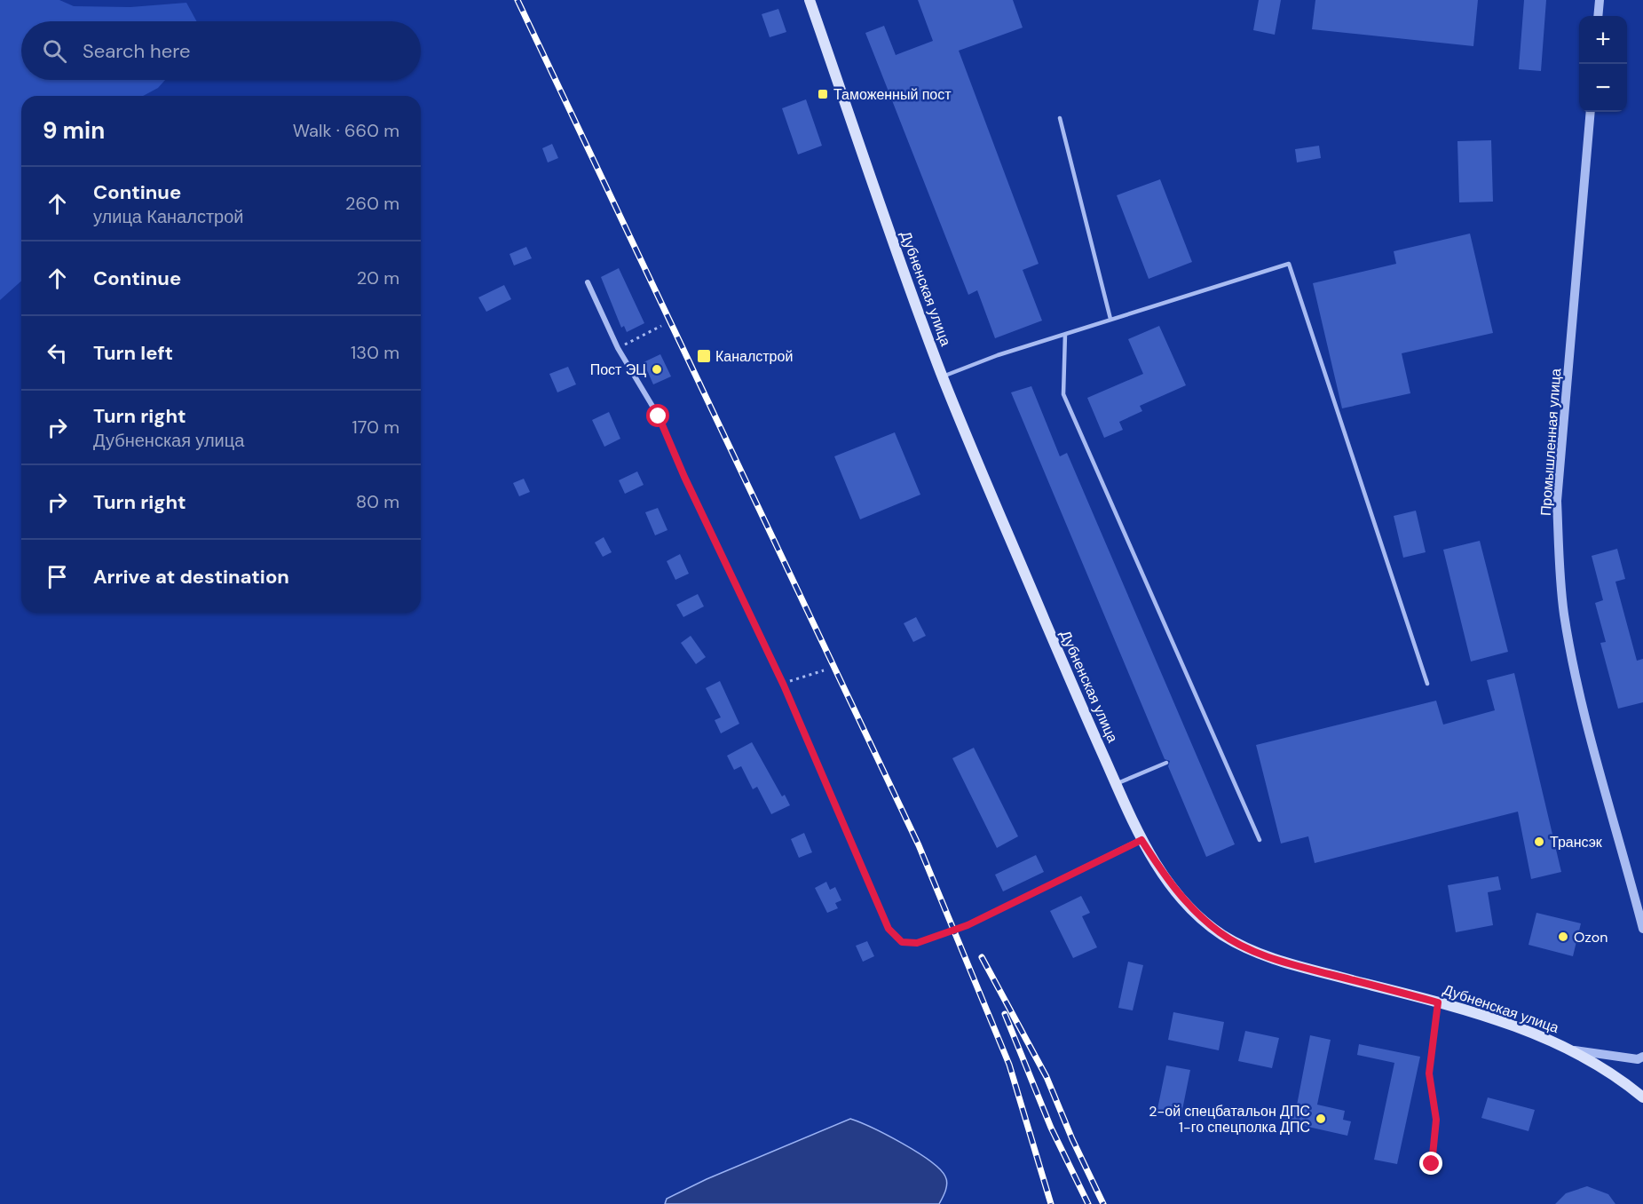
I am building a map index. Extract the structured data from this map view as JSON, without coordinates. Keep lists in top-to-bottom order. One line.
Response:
{"streets":{"main road":["Дубненская улица"],"street":["Промышленная улица"]},"places":{"transit":["Таможенный пост","Каналстрой"],"other":["Пост ЭЦ","Трансэк","Ozon","2-ой спецбатальон ДПС 1-го спецполка ДПС"]},"page":{"map_buttons":["+","−"],"search":"Search here","heading":["9 min","Walk · 660 m"],"list":[["Continue","улица Каналстрой","260 m"],["Continue","20 m"],["Turn left","130 m"],["Turn right","Дубненская улица","170 m"],["Turn right","80 m"],"Arrive at destination"]}}
